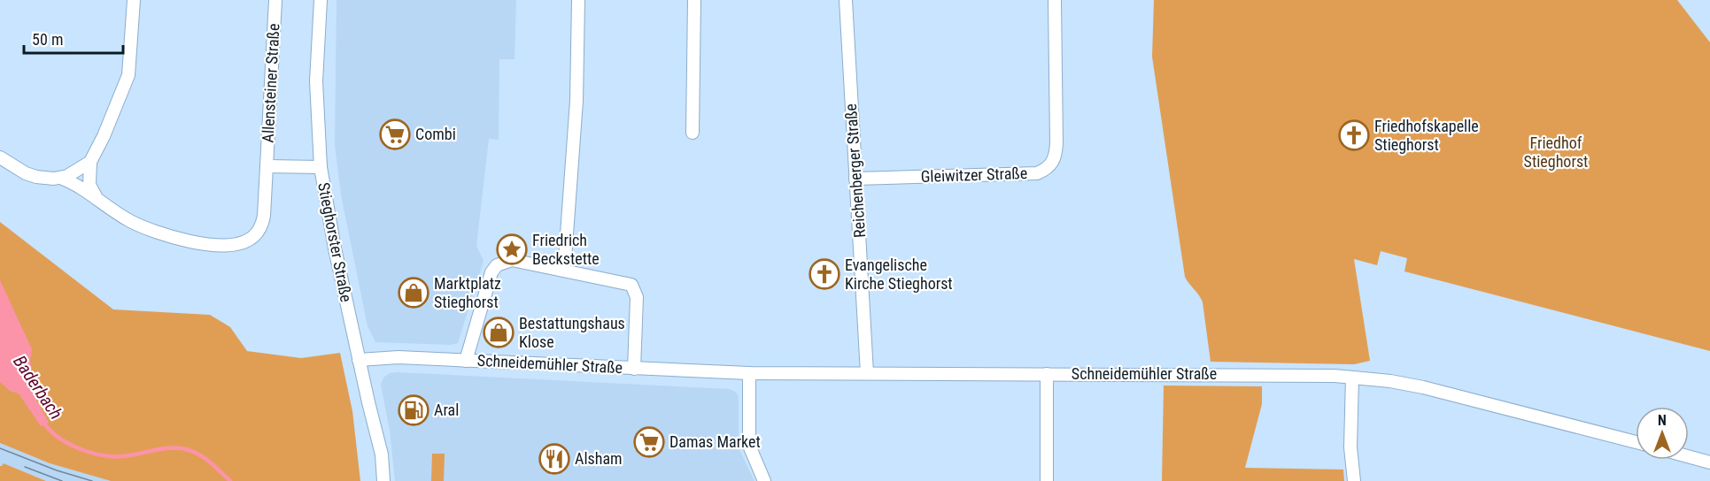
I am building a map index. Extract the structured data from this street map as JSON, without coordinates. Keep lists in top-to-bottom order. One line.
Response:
{"streets":{"street":["Allensteiner Straße","Reichenberger Straße","Gleiwitzer Straße","Stieghorster Straße","Schneidemühler Straße"]},"crossings":[["Allensteiner Straße","Stieghorster Straße"],["Reichenberger Straße","Gleiwitzer Straße"],["Reichenberger Straße","Schneidemühler Straße"],["Stieghorster Straße","Schneidemühler Straße"]],"water":["Baderbach"],"parks":["Friedhof Stieghorst"],"places":{"supermarket":["Combi","Damas Market"],"church":["Friedhofskapelle Stieghorst","Evangelische Kirche Stieghorst"],"place":["Friedrich Beckstette"],"shop":["Marktplatz Stieghorst","Bestattungshaus Klose"],"fuel station":["Aral"],"restaurant":["Alsham"]},"scale_bar":"50 m","north":"top"}
